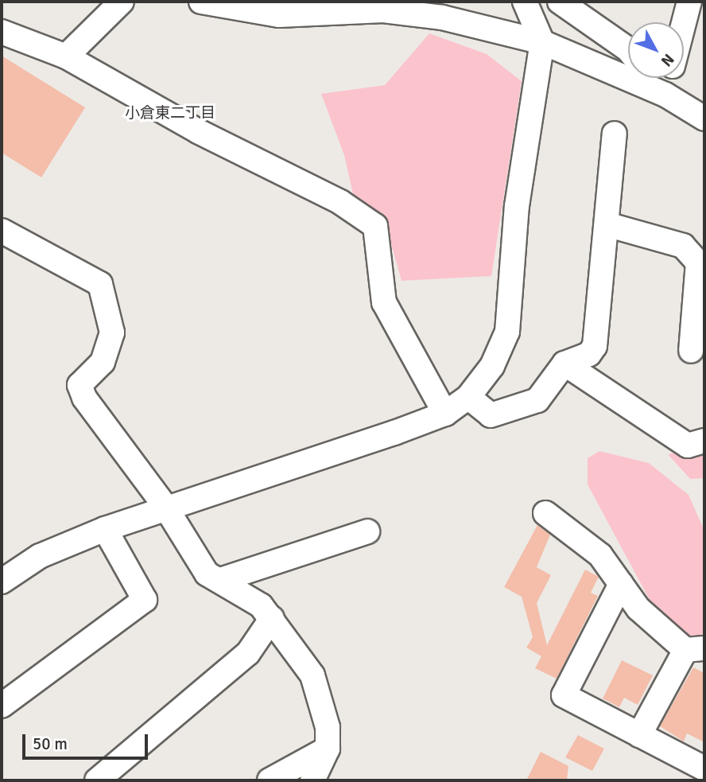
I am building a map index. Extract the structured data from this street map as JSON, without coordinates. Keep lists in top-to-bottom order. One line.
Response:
{"districts":["小倉東二丁目"],"scale_bar":"50 m","north":"bottom right"}
